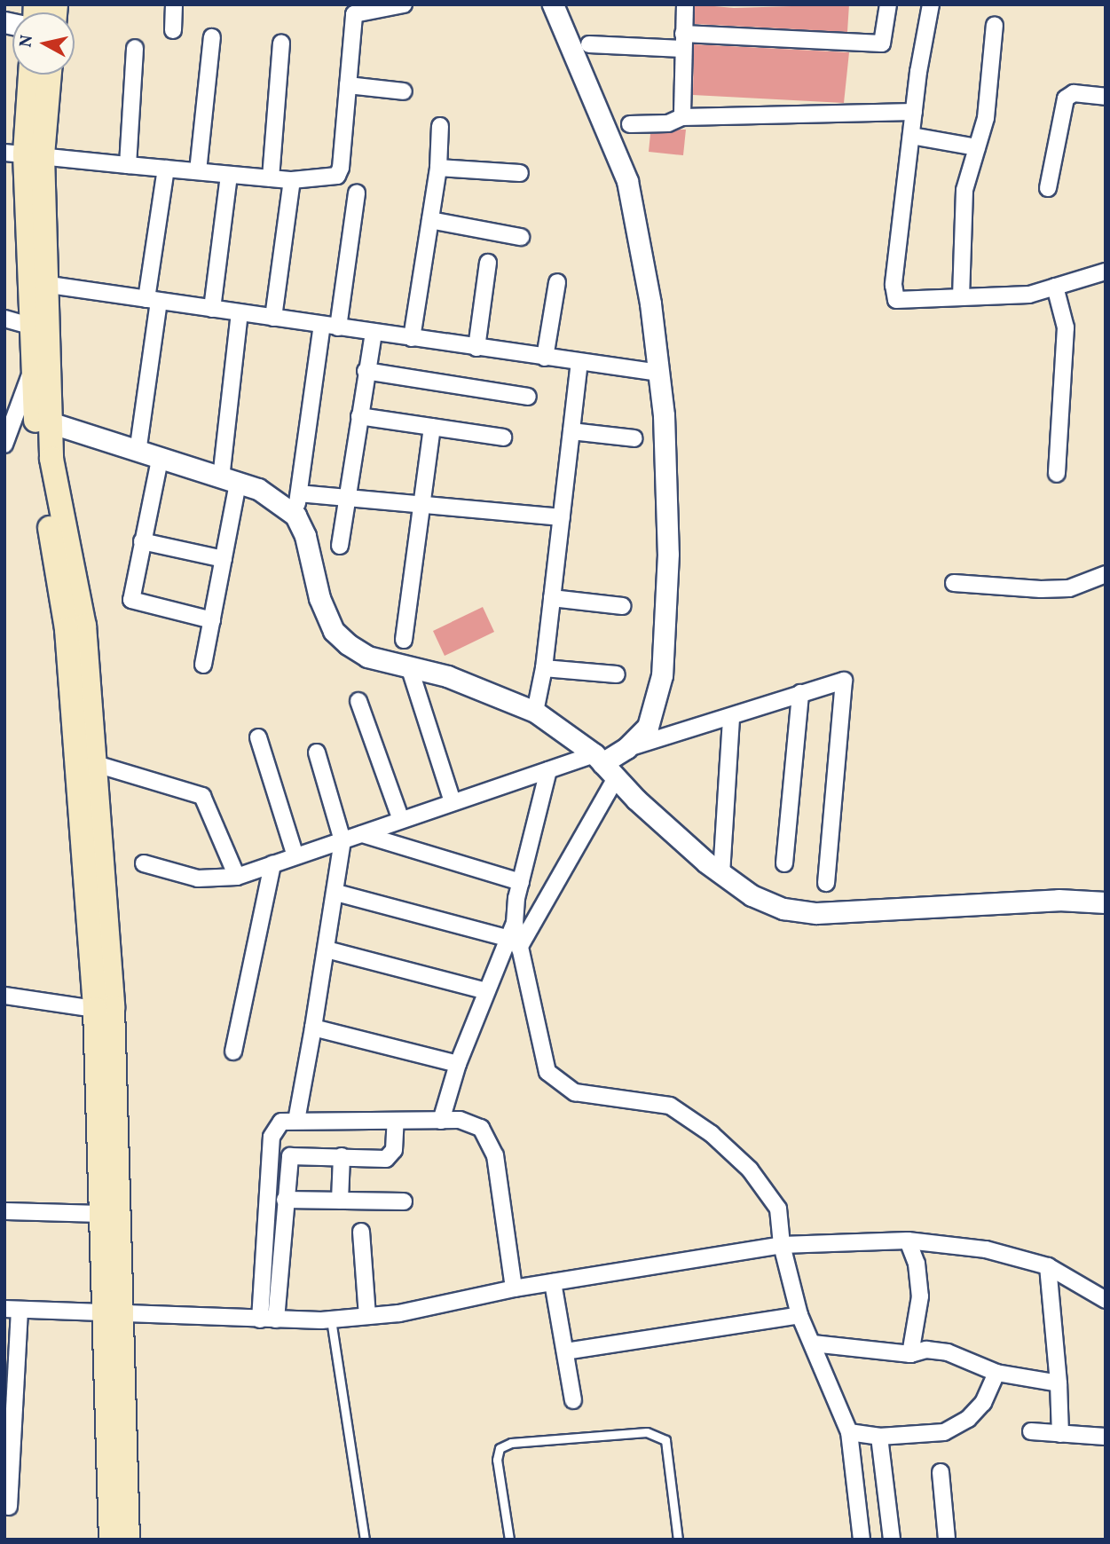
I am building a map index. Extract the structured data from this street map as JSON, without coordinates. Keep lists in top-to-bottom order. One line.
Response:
{"north":"left"}
